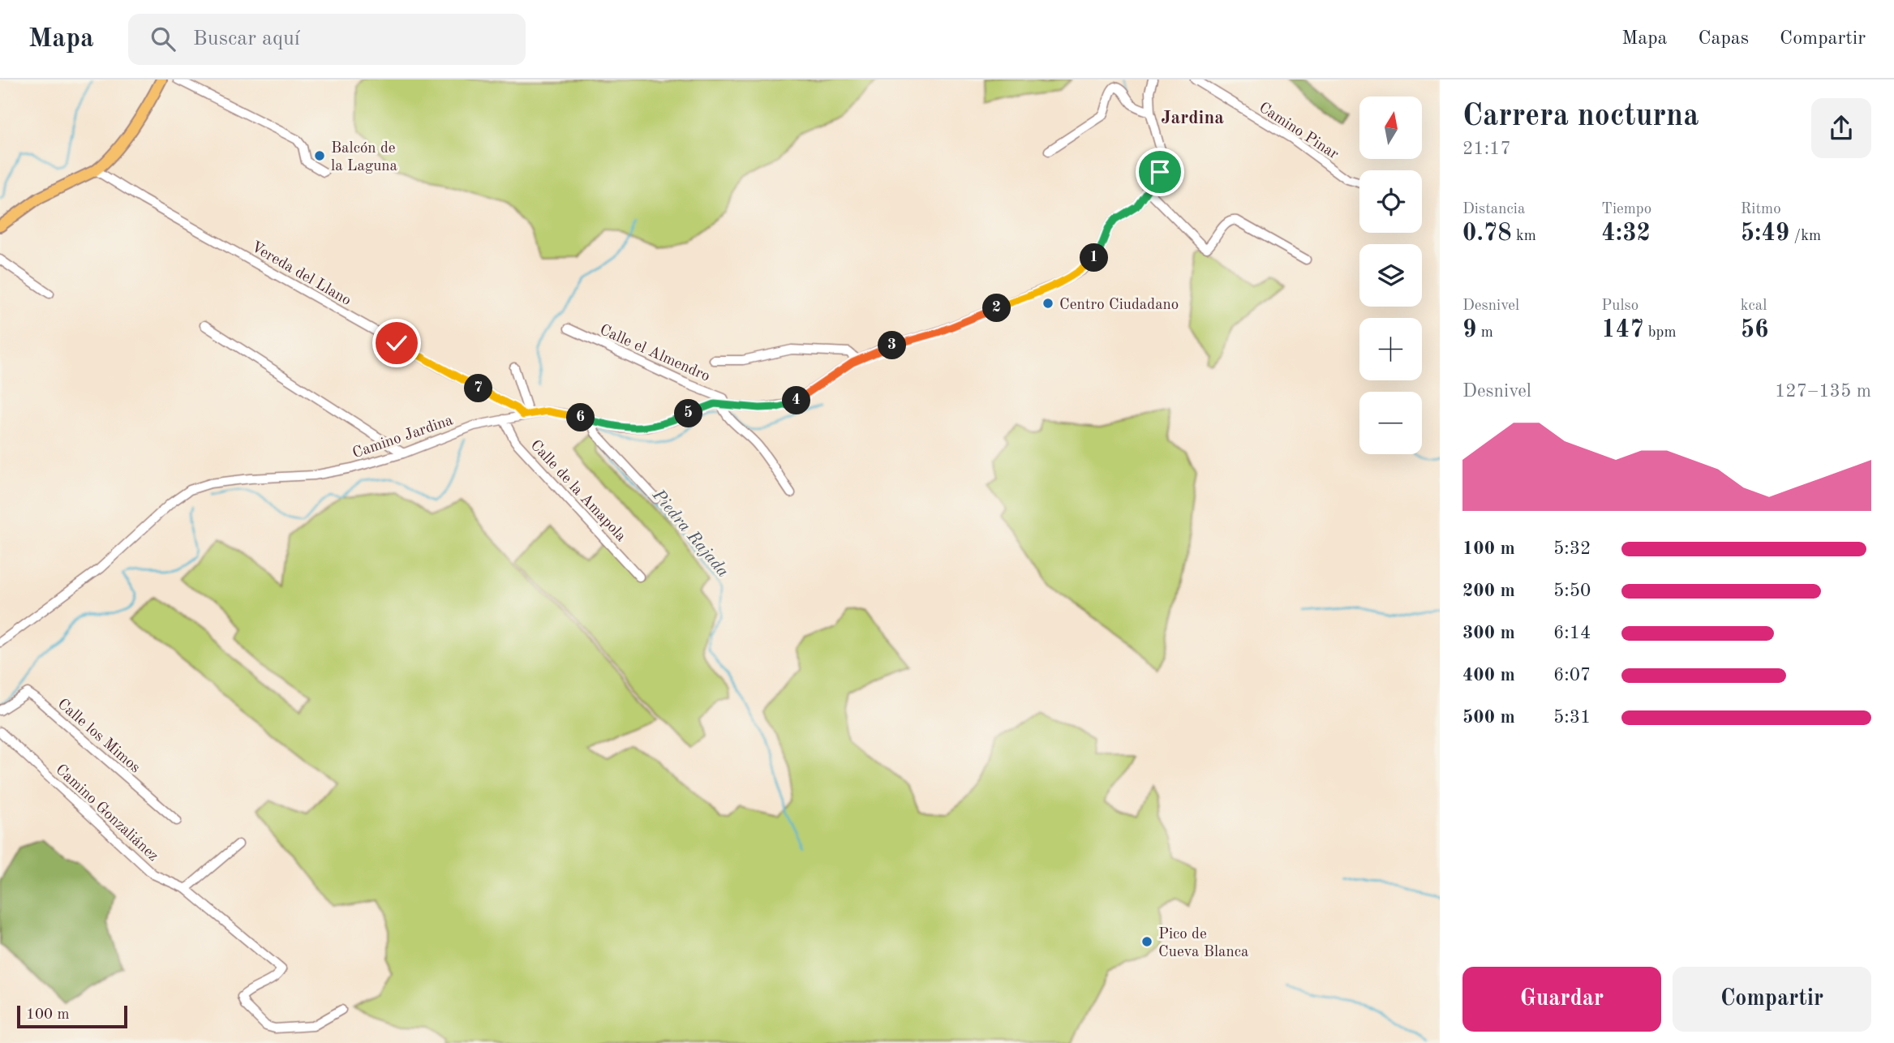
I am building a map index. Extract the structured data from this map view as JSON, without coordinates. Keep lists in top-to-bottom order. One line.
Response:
{"streets":{"street":["Camino Pinar","Vereda del Llano","Calle el Almendro","Camino Jardina","Calle de la Amapola","Calle los Mimos","Camino Gonzaliánez"]},"crossings":[["Vereda del Llano","Camino Jardina"],["Calle el Almendro","Camino Jardina"],["Camino Jardina","Calle de la Amapola"]],"districts":["Jardina"],"water":["Piedra Rajada"],"places":["Balcón de la Laguna","Centro Ciudadano","Pico de Cueva Blanca"],"scale_bar":"100 m","north":"top","page":{"header":"Mapa","search":"Buscar aquí","nav":["Mapa","Capas","Compartir"],"heading":["Carrera nocturna","21:17"],"map_buttons":["+","−"],"stats":[["Distancia","0.78 km"],["Tiempo","4:32"],["Ritmo","5:49 /km"],["Desnivel","9 m"],["Pulso","147 bpm"],["kcal","56"]],"pins":["1","2","3","7","4","5","6"],"chart":["Desnivel","127–135 m"],"list":[{"name":"100 m","note":"5:32"},{"name":"200 m","note":"5:50"},{"name":"300 m","note":"6:14"},{"name":"400 m","note":"6:07"},{"name":"500 m","note":"5:31"}],"buttons":["Guardar","Compartir"],"scale":"100 m"}}
